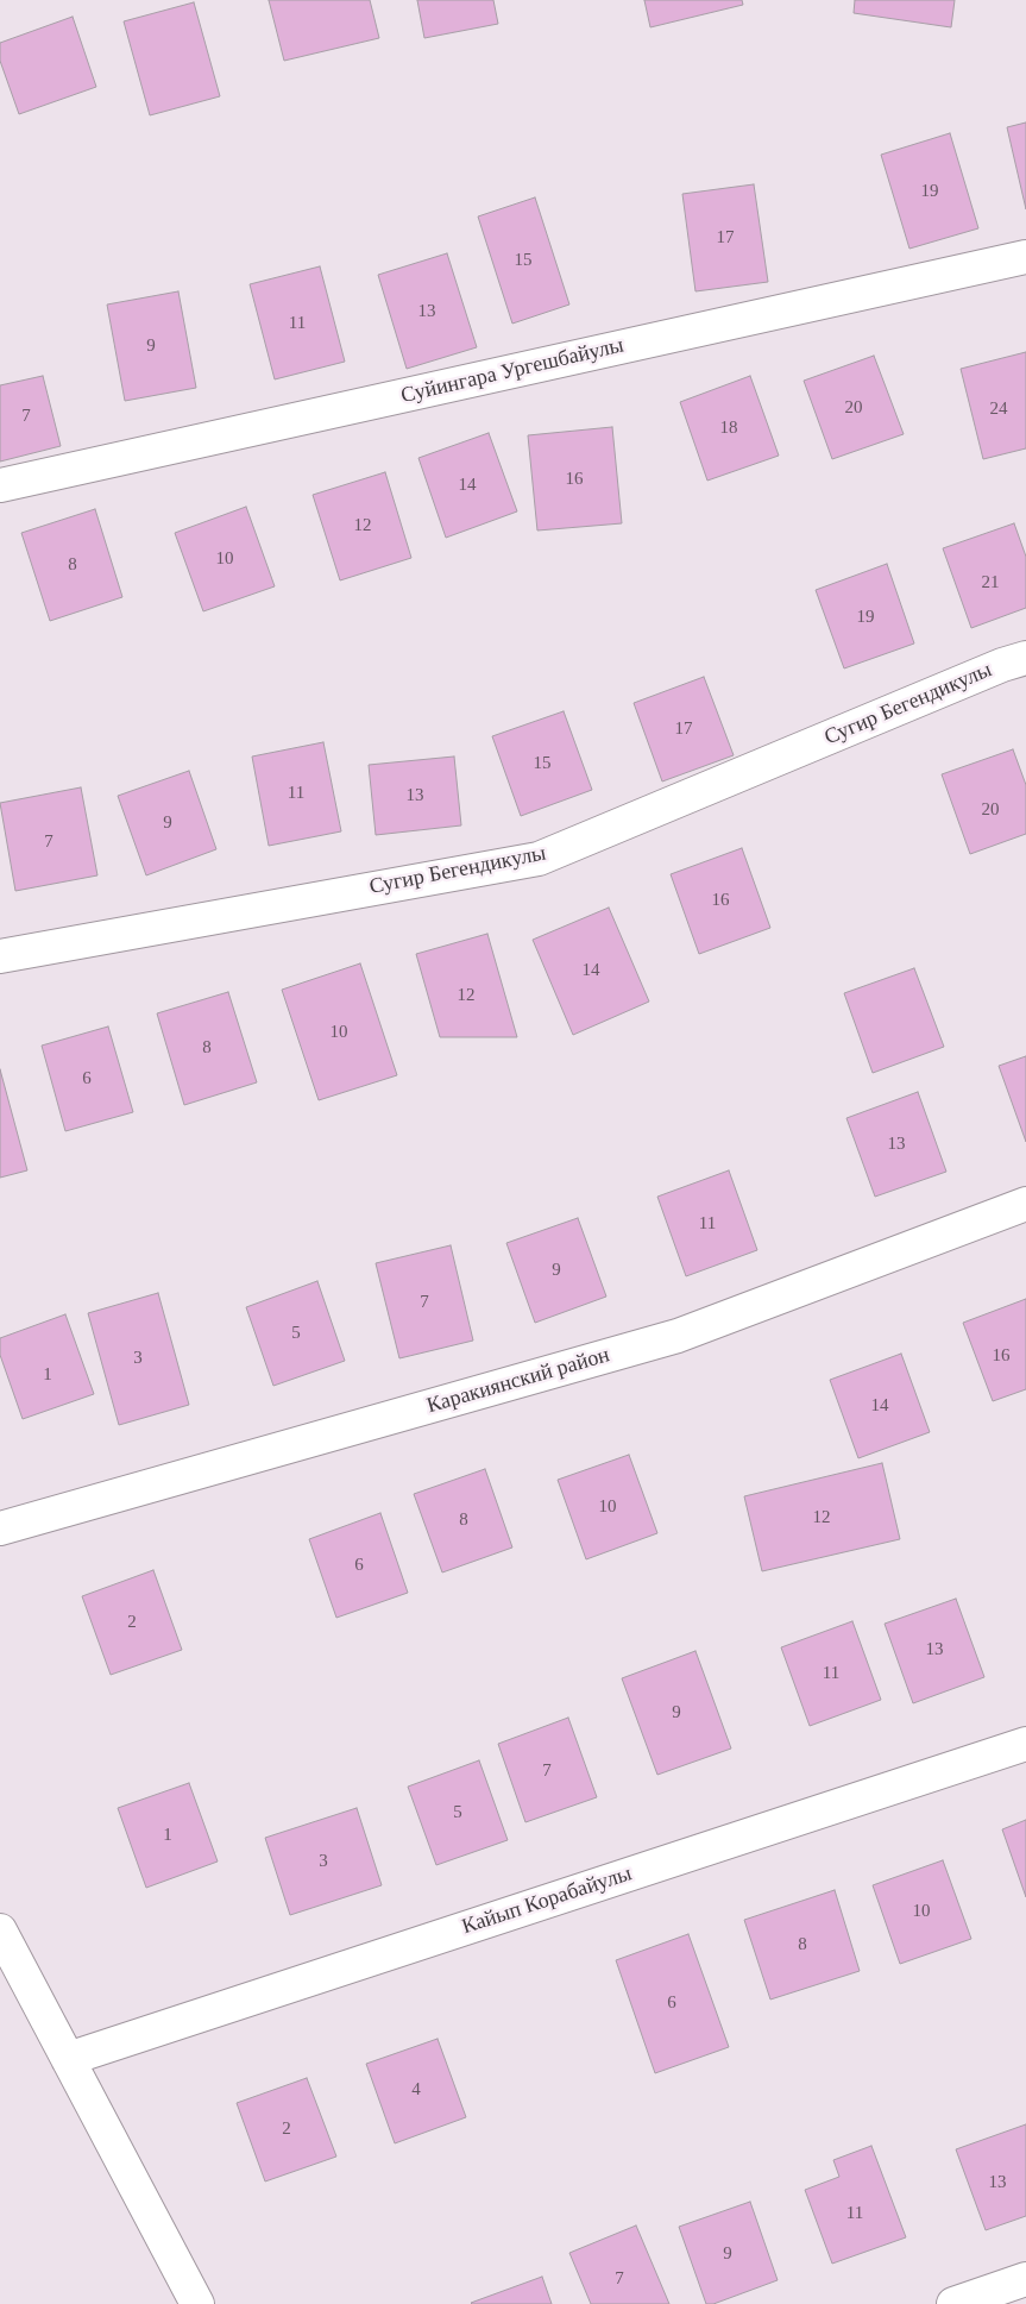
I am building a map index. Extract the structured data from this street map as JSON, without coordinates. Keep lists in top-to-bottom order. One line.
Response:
{"streets":{"street":["Суйингара Ургешбайулы","Сугир Бегендикулы","Каракиянский район","Кайып Корабайулы"]},"house_numbers":["19","17","15","13","11","9","20","24","7","18","16","14","12","10","8","21","19","17","15","11","13","20","9","7","16","14","12","10","8","6","13","11","9","7","5","16","3","1","14","10","12","8","6","2","13","11","9","7","5","1","3","10","8","6","4","2","13","11","9","7"]}
